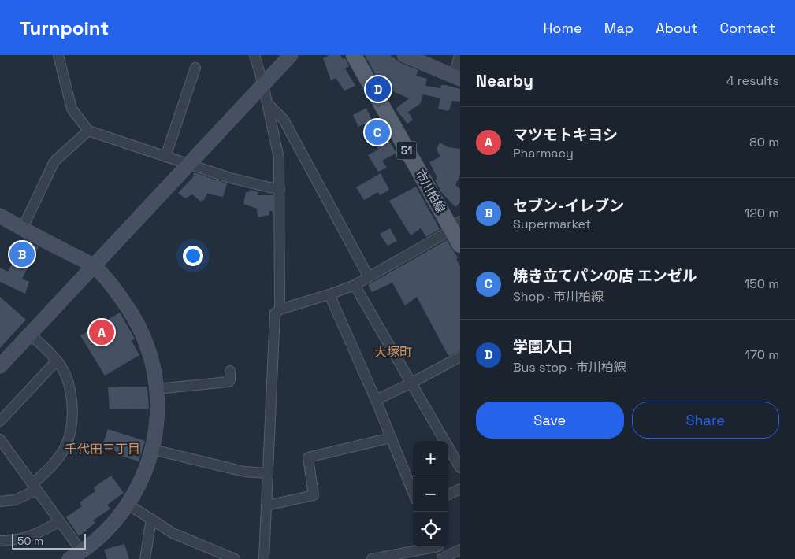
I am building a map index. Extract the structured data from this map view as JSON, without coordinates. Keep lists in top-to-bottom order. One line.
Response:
{"streets":{"main road":["51","市川柏線"]},"districts":["大塚町","千代田三丁目"],"scale_bar":"50 m","page":{"header":"Turnpoint","nav":["Home","Map","About","Contact"],"heading":["Nearby","4 results"],"pins":["D","C","B","A"],"list":[{"mark":"A","name":"マツモトキヨシ","note":"Pharmacy","value":"80 m"},{"mark":"B","name":"セブン-イレブン","note":"Supermarket","value":"120 m"},{"mark":"C","name":"焼き立てパンの店 エンゼル","note":"Shop · 市川柏線","value":"150 m"},{"mark":"D","name":"学園入口","note":"Bus stop · 市川柏線","value":"170 m"}],"buttons":["Save","Share"],"map_buttons":["+","−"],"scale":"50 m"}}
